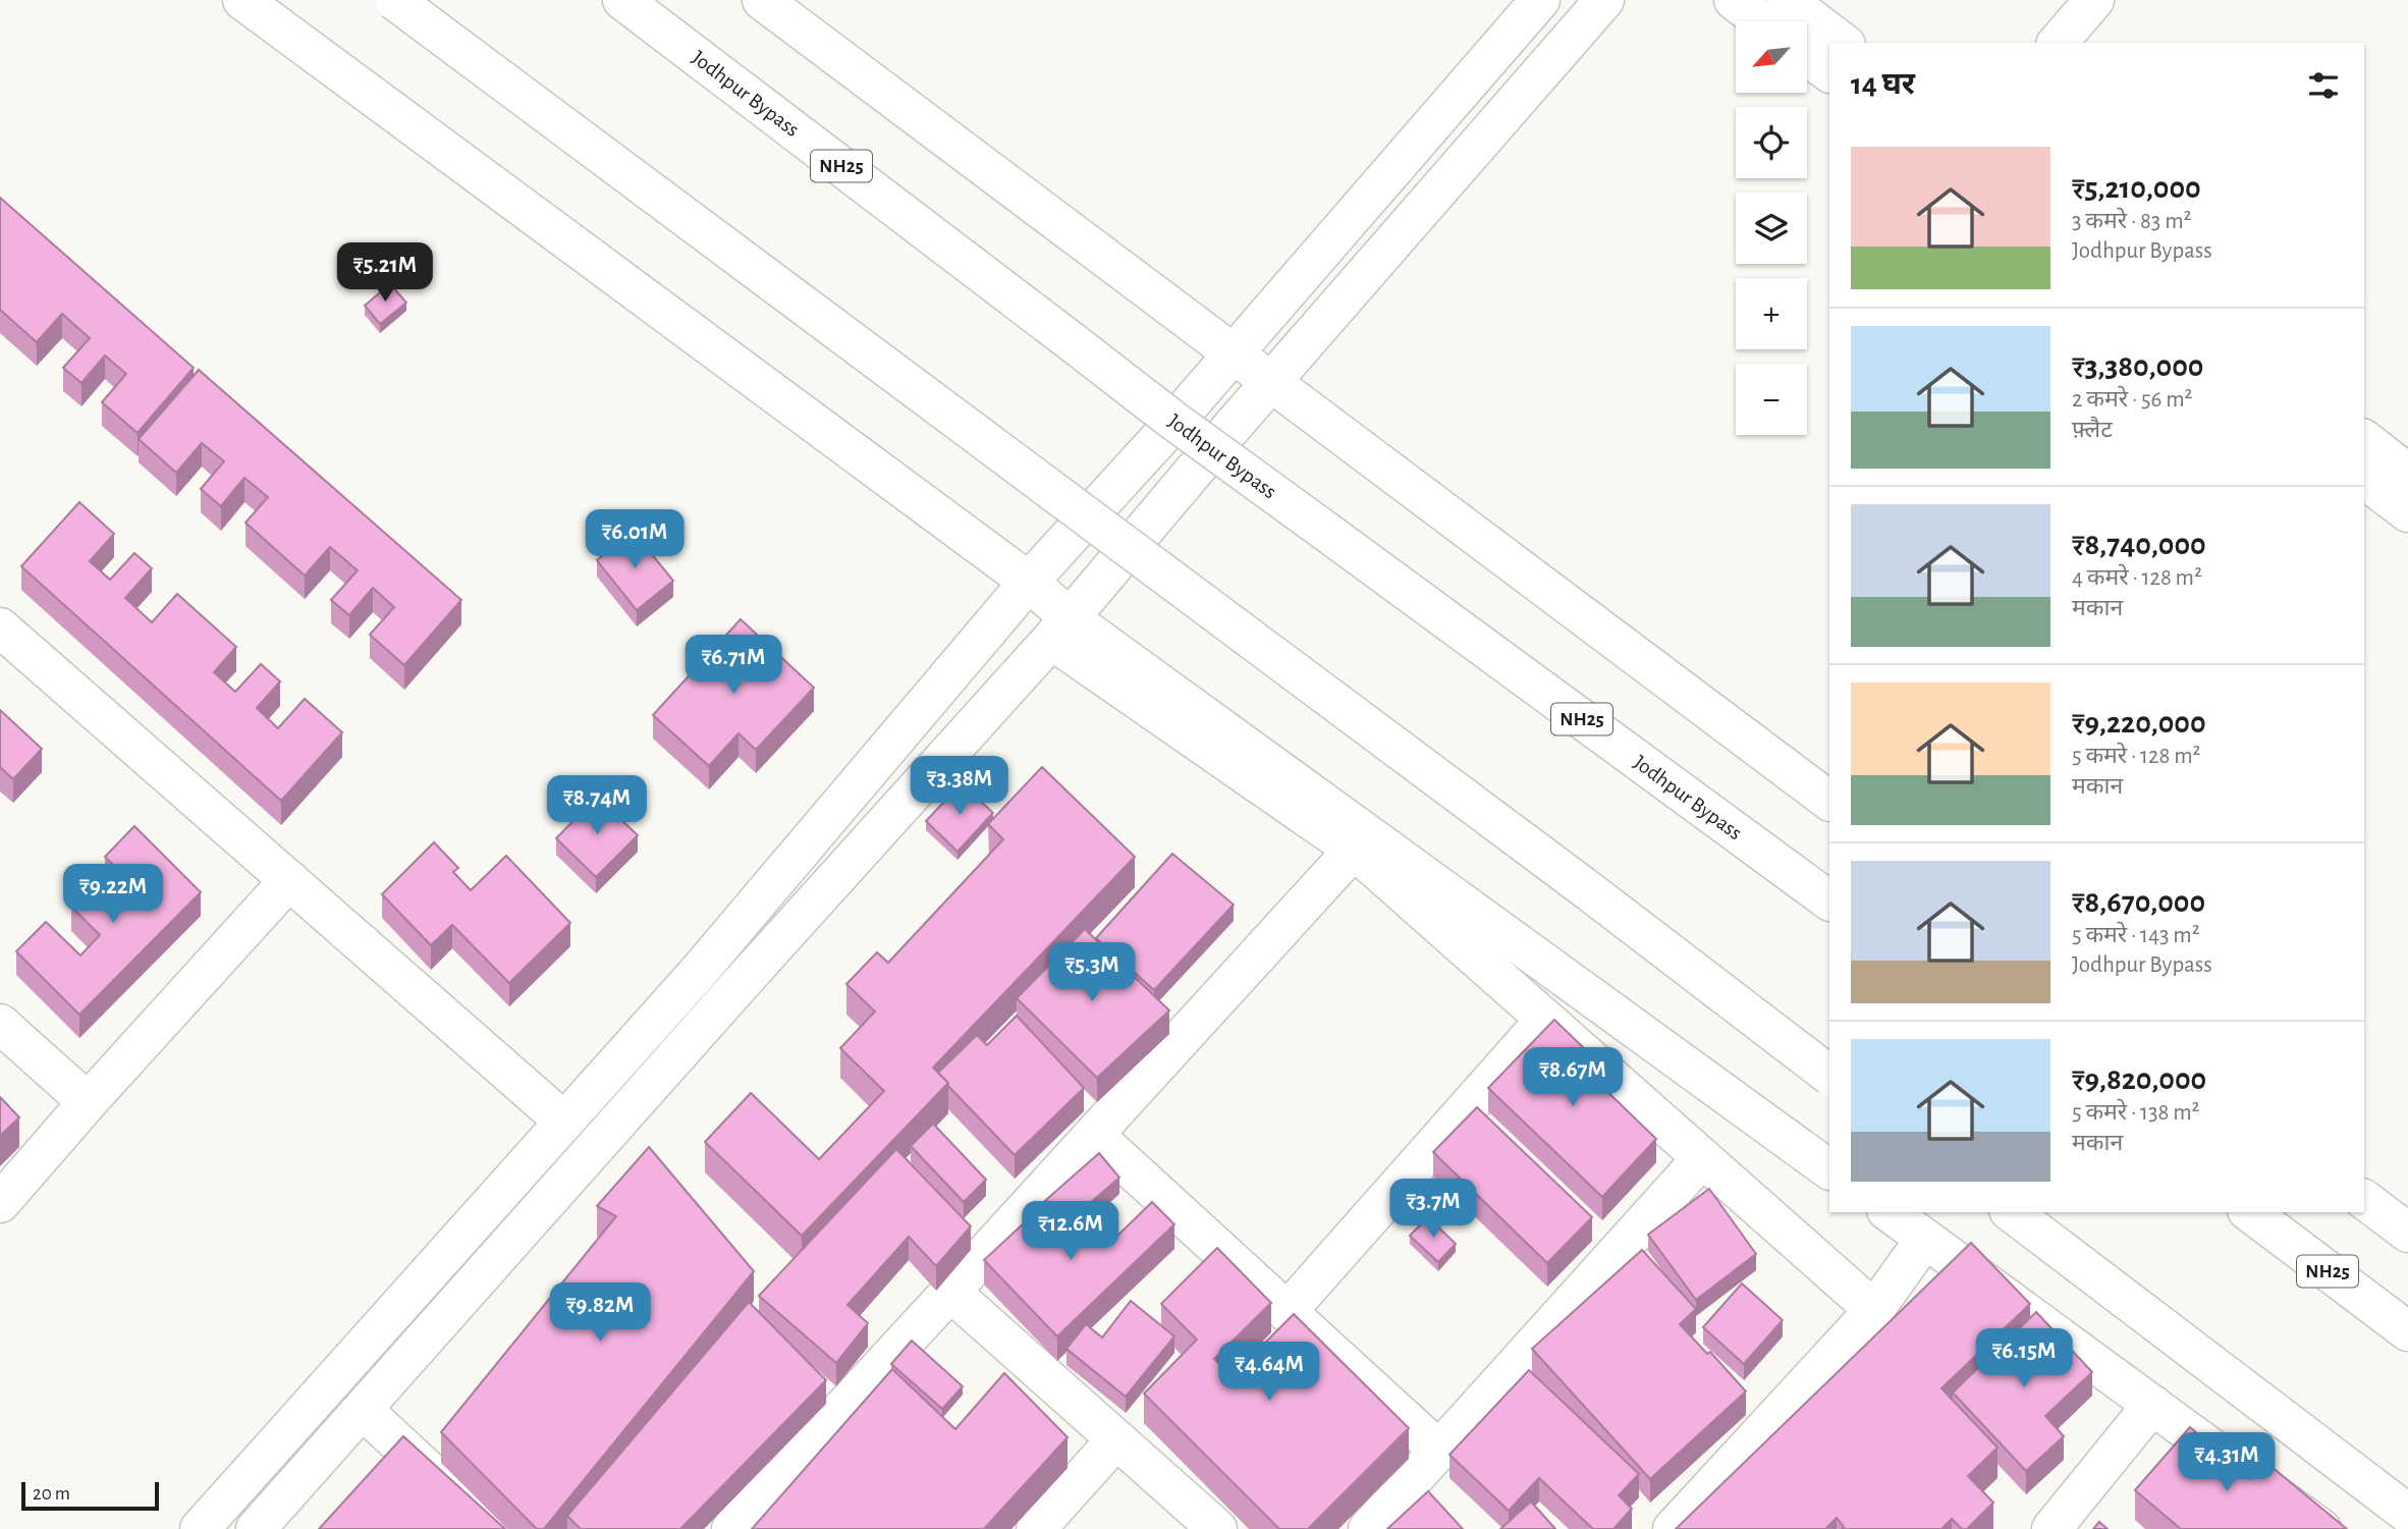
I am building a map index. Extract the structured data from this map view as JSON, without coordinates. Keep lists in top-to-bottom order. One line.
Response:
{"streets":{"main road":["Jodhpur Bypass","NH25"]},"scale_bar":"20 m","north":"bottom left","page":{"map_buttons":["+","−"],"heading":"14 घर","list":[{"name":"₹5,210,000","note":"3 कमरे · 83 m² · Jodhpur Bypass"},{"name":"₹3,380,000","note":"2 कमरे · 56 m² · फ़्लैट"},{"name":"₹8,740,000","note":"4 कमरे · 128 m² · मकान"},{"name":"₹9,220,000","note":"5 कमरे · 128 m² · मकान"},{"name":"₹8,670,000","note":"5 कमरे · 143 m² · Jodhpur Bypass"},{"name":"₹9,820,000","note":"5 कमरे · 138 m² · मकान"}],"price":["₹5.21M","₹6.01M","₹6.71M","₹3.38M","₹8.74M","₹9.22M","₹5.3M","₹8.67M","₹3.7M","₹12.6M","₹9.82M","₹6.15M","₹4.64M","₹4.31M"],"scale":"20 m"}}
